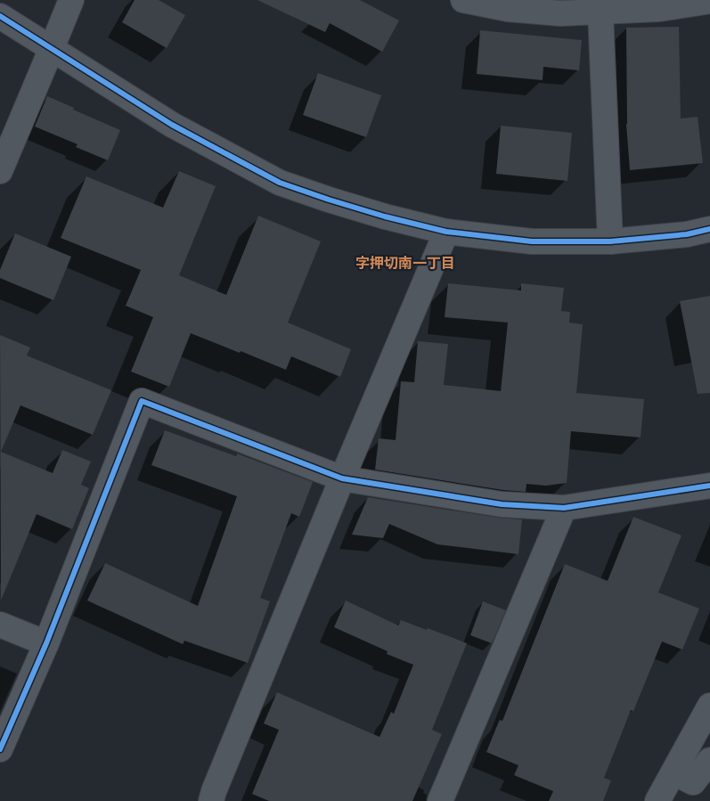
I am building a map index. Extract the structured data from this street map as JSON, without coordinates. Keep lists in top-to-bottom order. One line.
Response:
{"districts":["字押切南一丁目"]}
